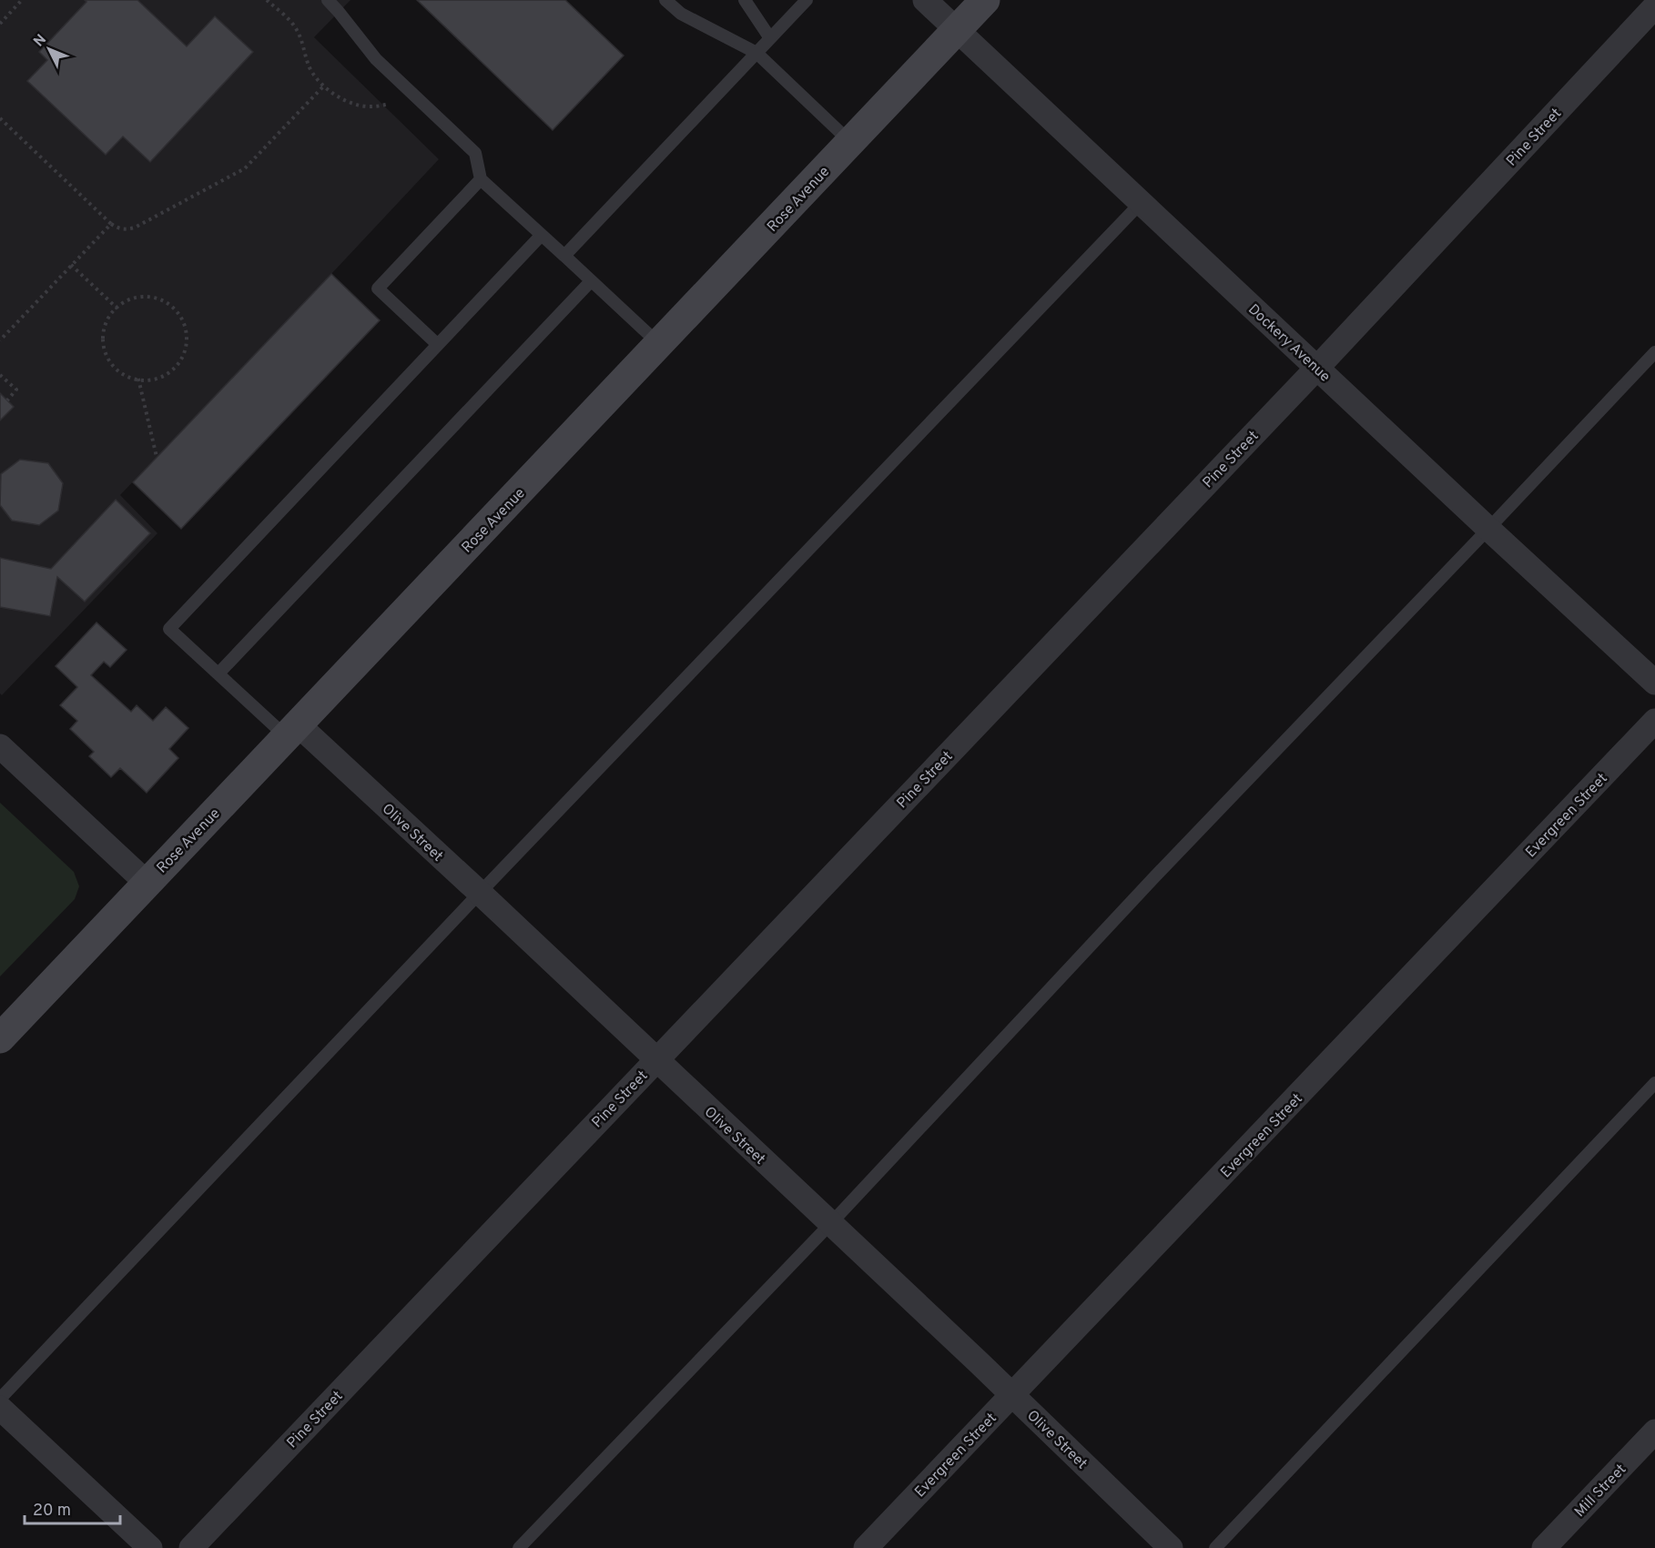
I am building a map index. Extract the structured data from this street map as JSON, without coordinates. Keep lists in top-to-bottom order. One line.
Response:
{"streets":{"street":["Pine Street","Rose Avenue","Dockery Avenue","Evergreen Street","Olive Street","Mill Street"]},"crossings":[["Pine Street","Dockery Avenue"],["Pine Street","Olive Street"],["Rose Avenue","Dockery Avenue"],["Rose Avenue","Olive Street"],["Evergreen Street","Olive Street"]],"scale_bar":"20 m","north":"top left"}
